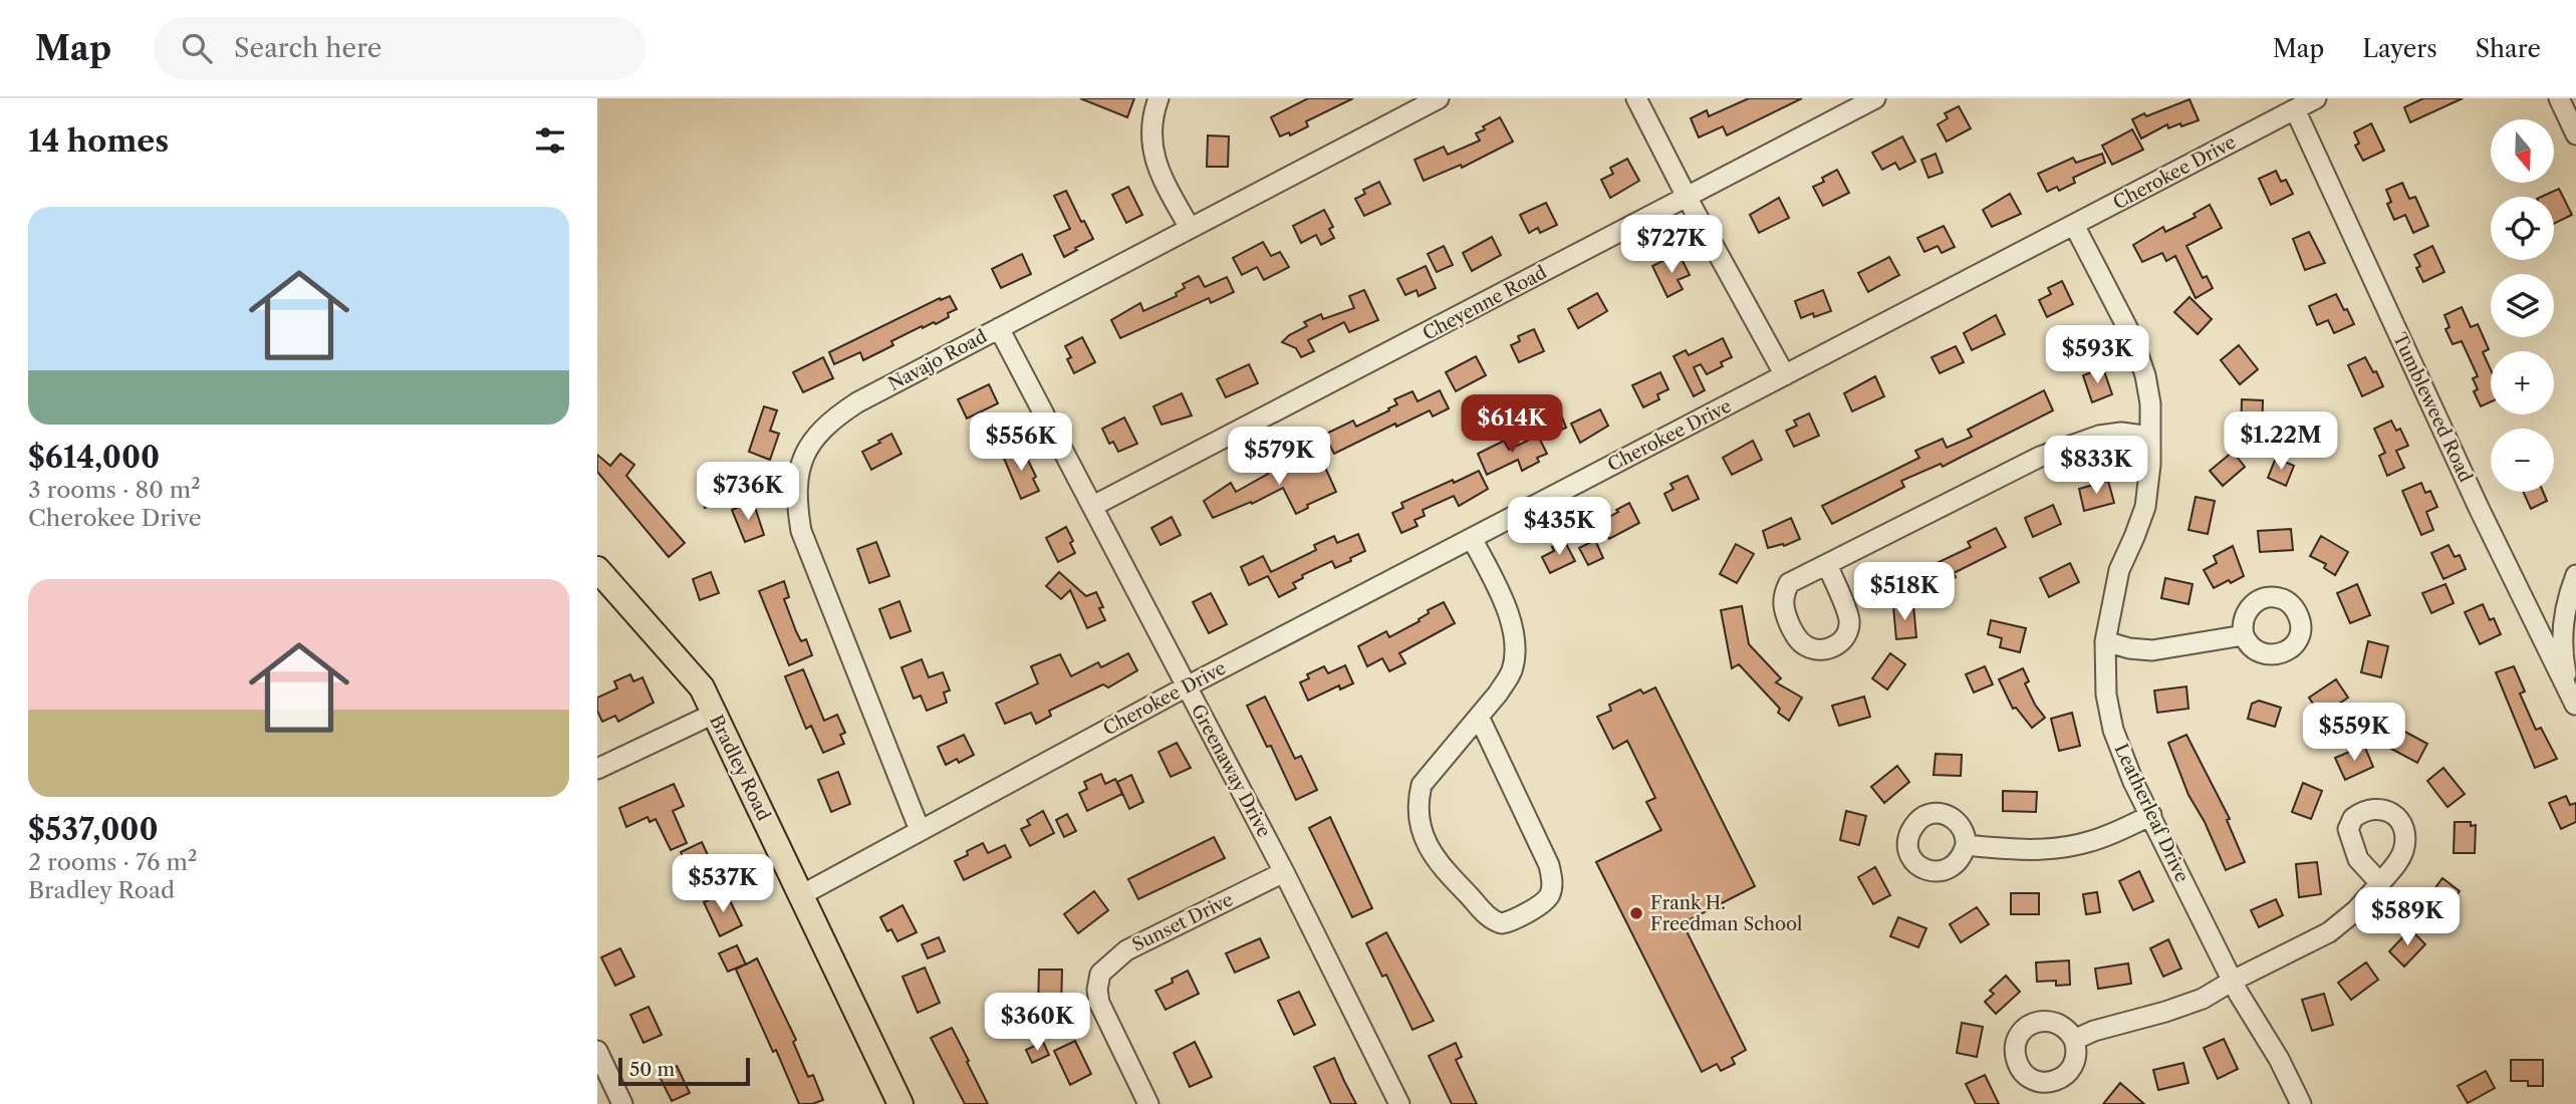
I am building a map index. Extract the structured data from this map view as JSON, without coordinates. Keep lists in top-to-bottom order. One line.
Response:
{"streets":{"main road":["Bradley Road"],"street":["Cherokee Drive","Cheyenne Road","Navajo Road","Tumbleweed Road","Greenaway Drive","Leatherleaf Drive","Sunset Drive"]},"crossings":[["Cherokee Drive","Navajo Road"],["Cherokee Drive","Tumbleweed Road"],["Cherokee Drive","Bradley Road"],["Cherokee Drive","Greenaway Drive"],["Cherokee Drive","Leatherleaf Drive"],["Cheyenne Road","Greenaway Drive"],["Navajo Road","Greenaway Drive"],["Greenaway Drive","Sunset Drive"]],"places":["Frank H. Freedman School"],"scale_bar":"50 m","north":"bottom","page":{"header":"Map","search":"Search here","nav":["Map","Layers","Share"],"heading":"14 homes","map_buttons":["+","−"],"list":[{"name":"$614,000","note":"3 rooms · 80 m² · Cherokee Drive"},{"name":"$537,000","note":"2 rooms · 76 m² · Bradley Road"}],"price":["$727K","$593K","$614K","$1.22M","$556K","$579K","$833K","$736K","$435K","$518K","$559K","$537K","$589K","$360K"],"scale":"50 m"}}
